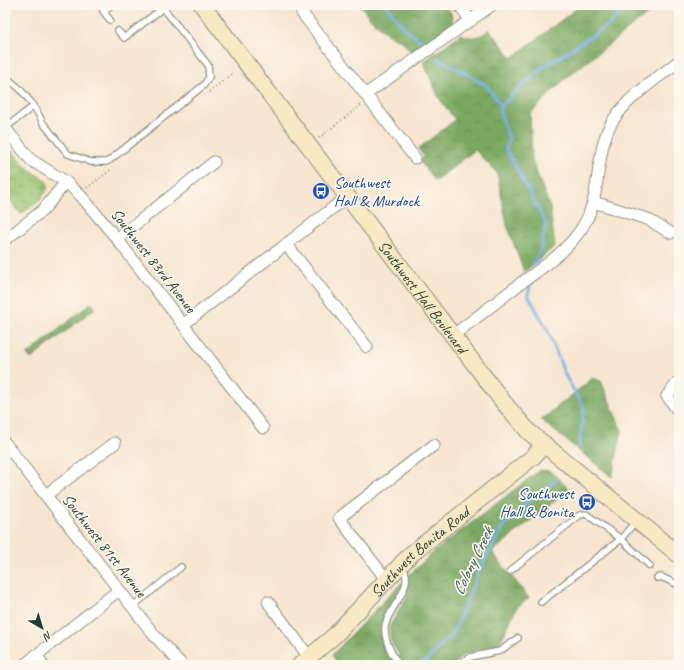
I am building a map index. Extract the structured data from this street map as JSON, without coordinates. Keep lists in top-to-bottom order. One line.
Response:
{"streets":{"main road":["Southwest Hall Boulevard","Southwest Bonita Road"],"street":["Southwest 83rd Avenue","Southwest 81st Avenue"]},"crossings":[["Southwest Hall Boulevard","Southwest Bonita Road"]],"water":["Colony Creek"],"places":{"bus stop":["Southwest Hall & Murdock","Southwest Hall & Bonita"]},"north":"bottom right"}
